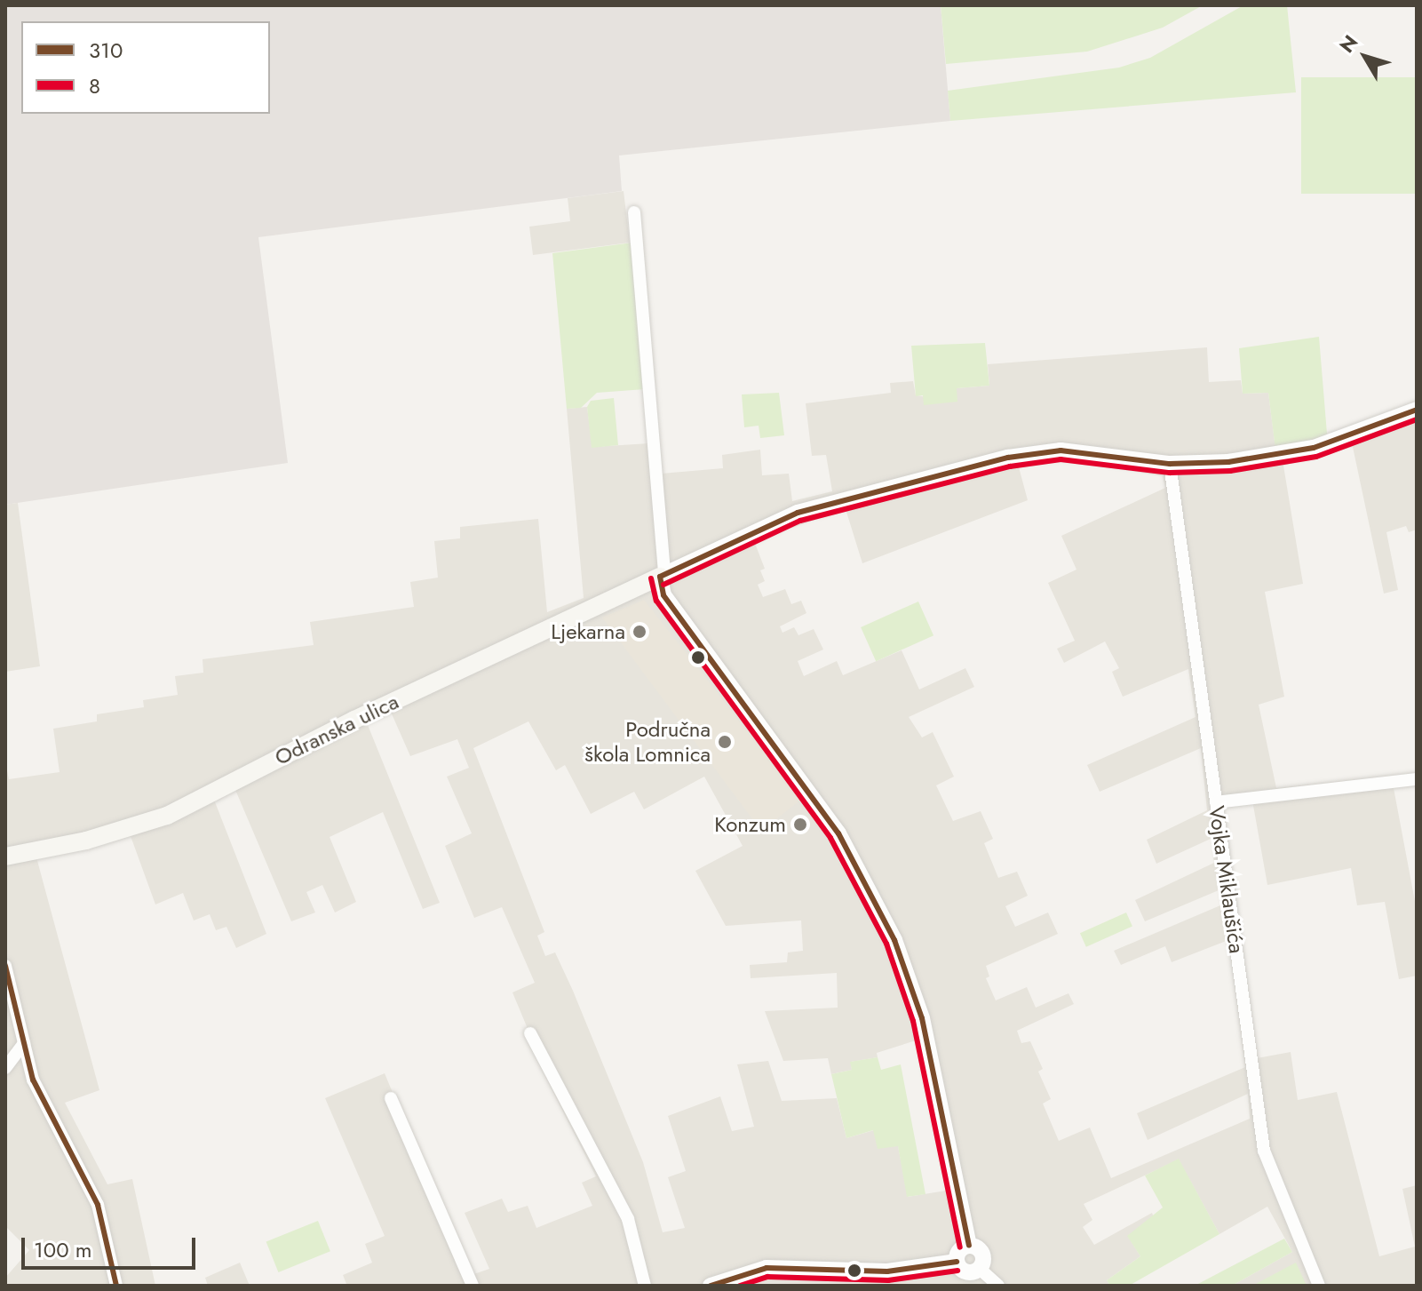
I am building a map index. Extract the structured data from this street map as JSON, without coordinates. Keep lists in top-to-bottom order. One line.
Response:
{"streets":{"main road":["Odranska ulica"],"street":["Vojka Miklaušića"]},"places":["Ljekarna","Područna škola Lomnica","Konzum"],"lines":["transit line 310","transit line 8"],"legend":["310","8"],"scale_bar":"100 m","north":"top left"}
